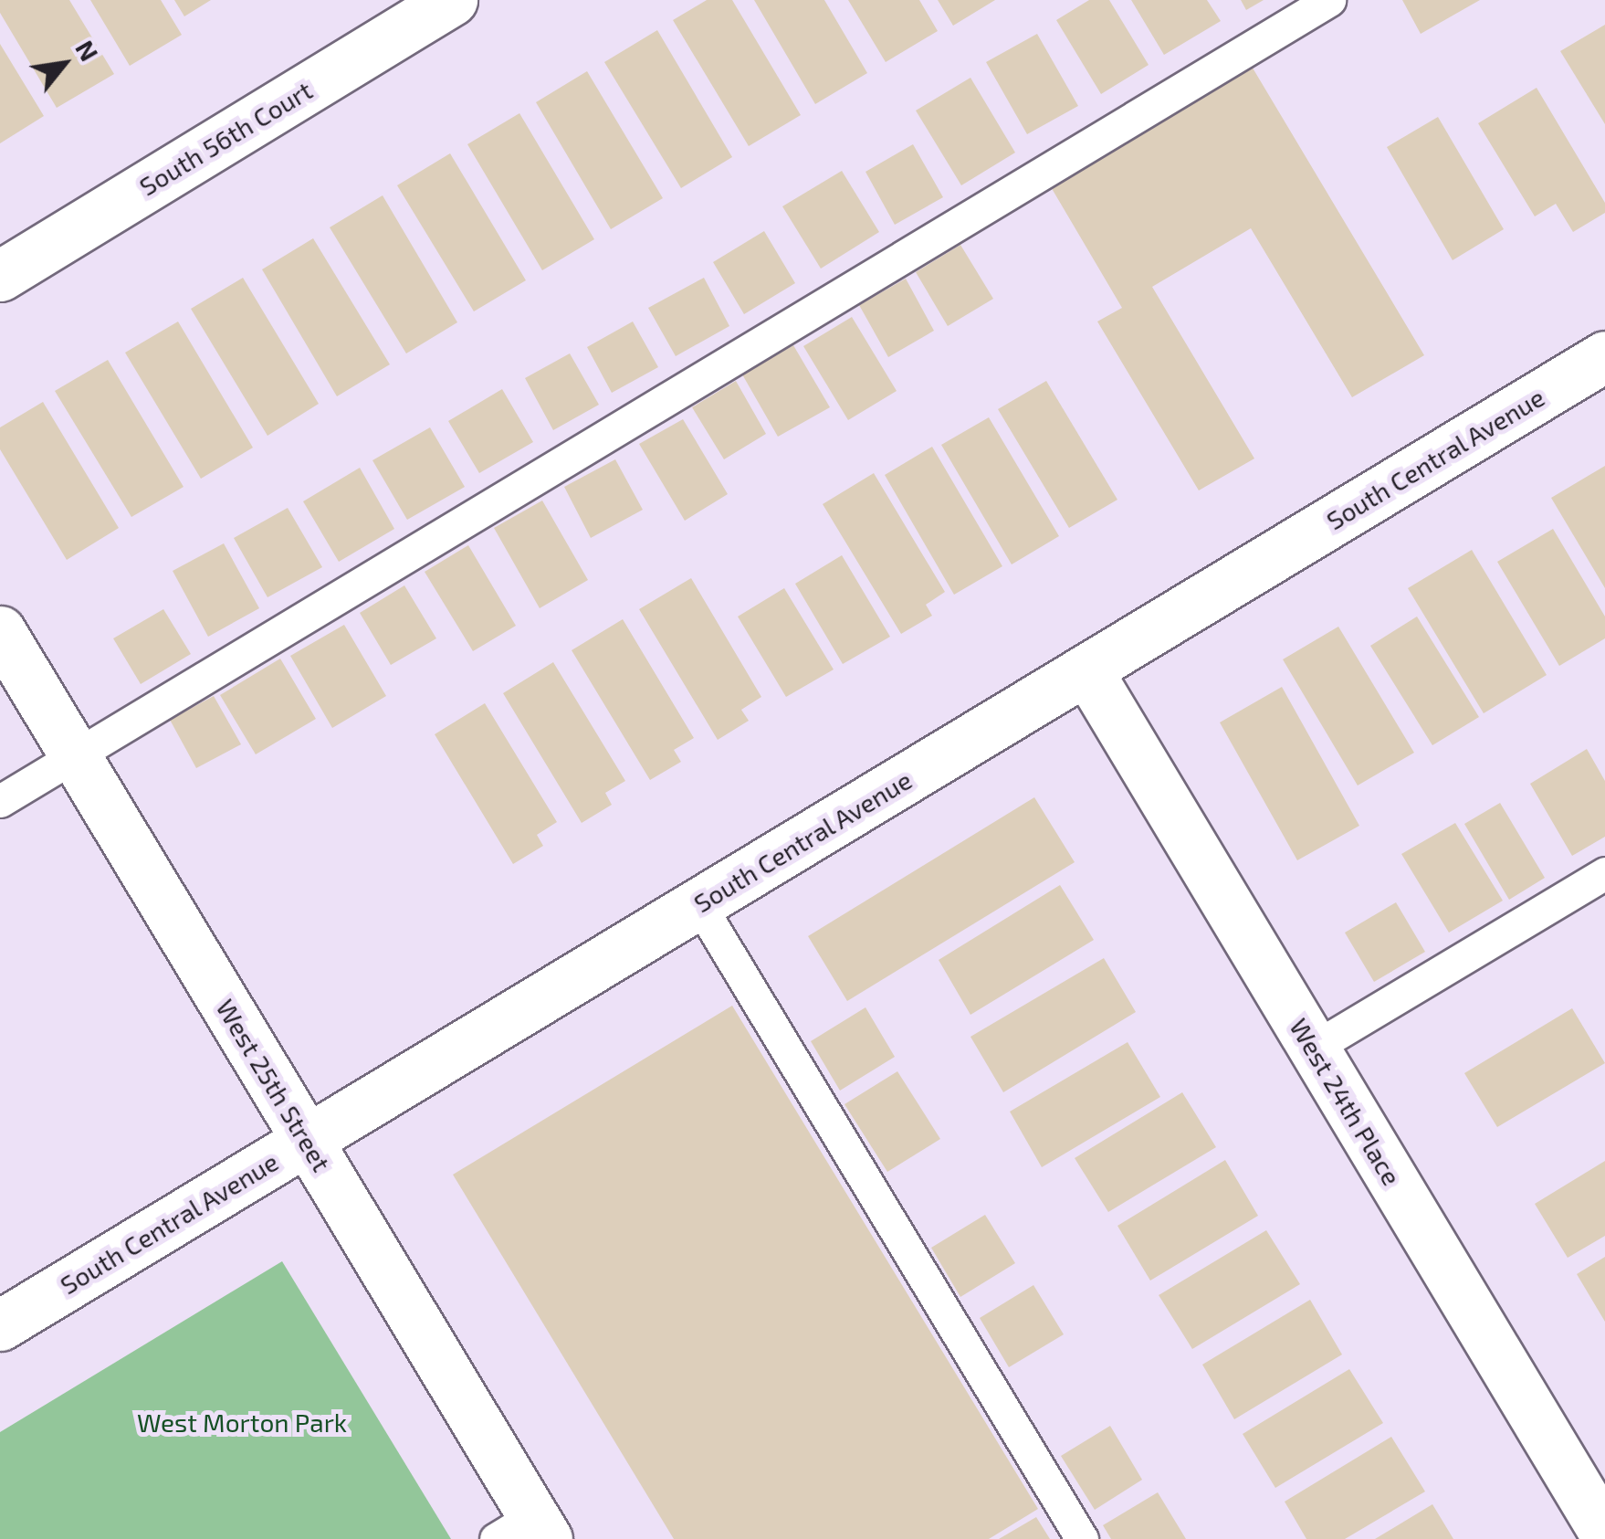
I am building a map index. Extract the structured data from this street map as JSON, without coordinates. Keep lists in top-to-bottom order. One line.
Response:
{"streets":{"street":["South 56th Court","South Central Avenue","West 25th Street","West 24th Place"]},"crossings":[["South Central Avenue","West 25th Street"],["South Central Avenue","West 24th Place"]],"parks":["West Morton Park"],"north":"top right"}
